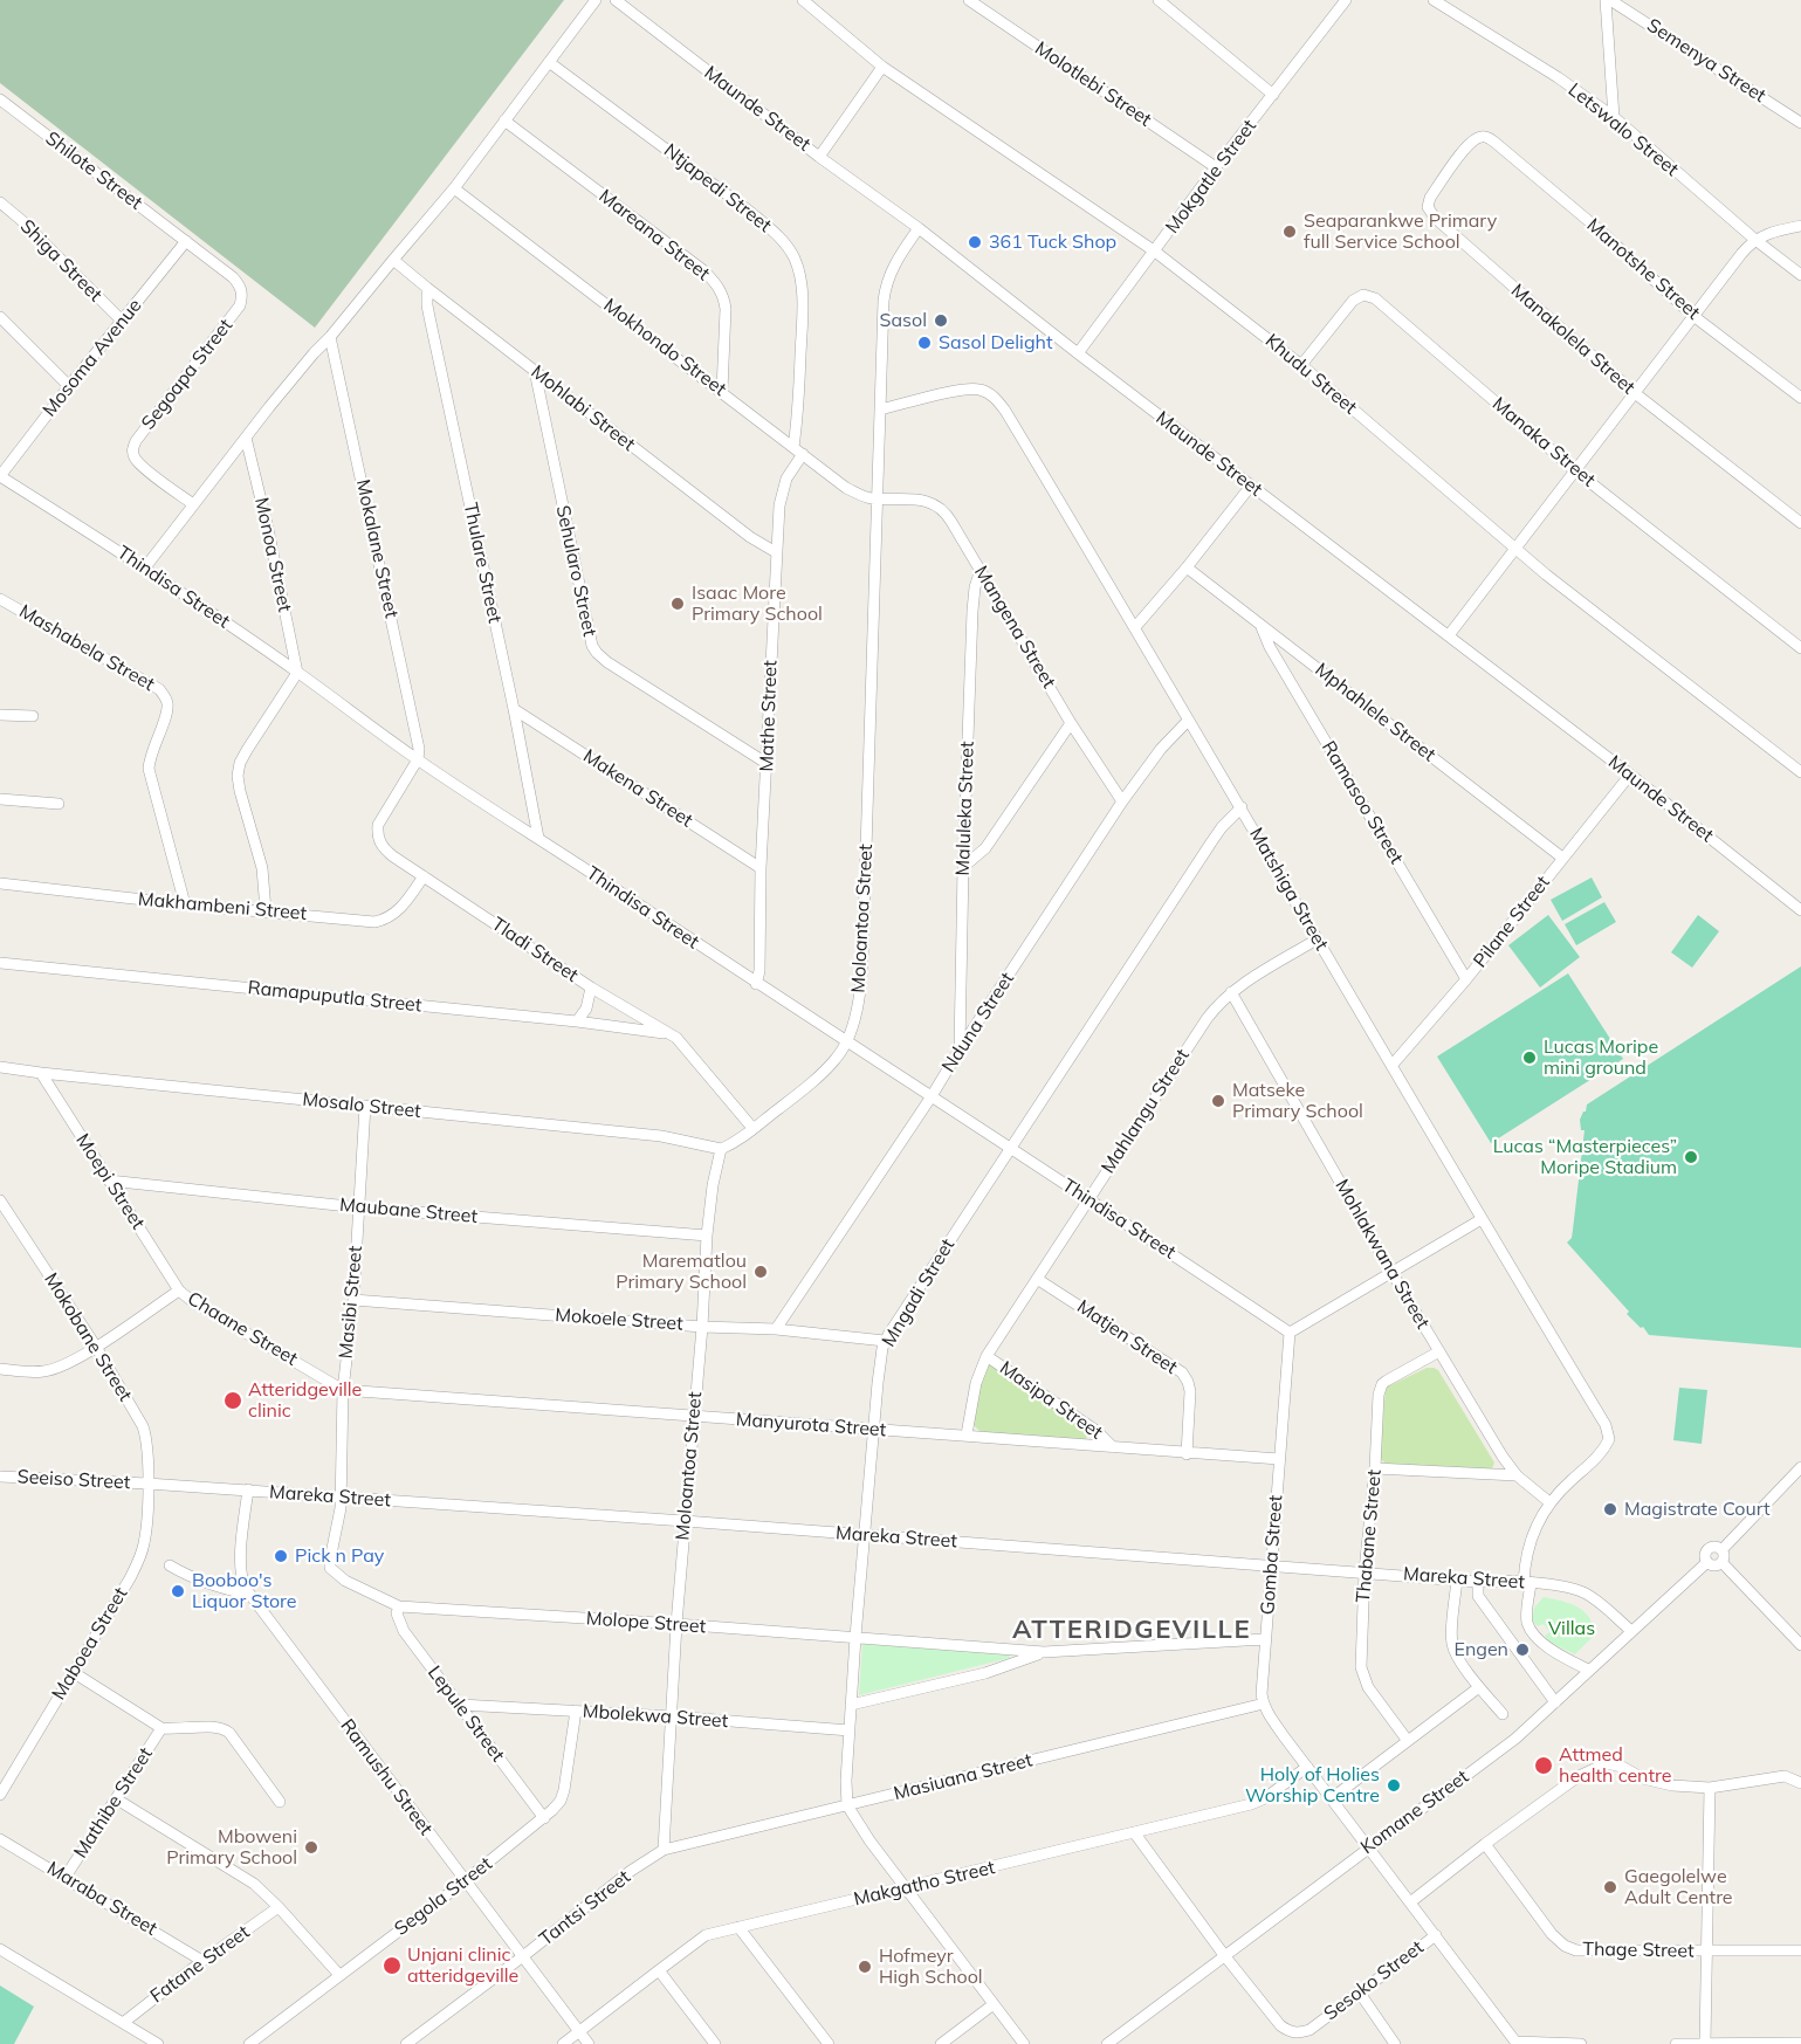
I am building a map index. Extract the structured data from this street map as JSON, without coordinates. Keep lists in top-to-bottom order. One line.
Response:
{"streets":{"street":["Semenya Street","Molotlebi Street","Maunde Street","Letswalo Street","Shilote Street","Mokgatle Street","Ntjapedi Street","Mareana Street","Shiga Street","Manotshe Street","Manakolela Street","Mokhondo Street","Mosoma Avenue","Segoapa Street","Khudu Street","Mohlabi Street","Manaka Street","Mokalane Street","Monoa Street","Thulare Street","Sehularo Street","Thindisa Street","Mangena Street","Mashabela Street","Mphahlele Street","Mathe Street","Makena Street","Ramasoo Street","Maluleka Street","Matshiga Street","Makhambeni Street","Moloantoa Street","Pilane Street","Tladi Street","Ramapuputla Street","Nduna Street","Mosalo Street","Mahlangu Street","Moepi Street","Maubane Street","Mohlakwana Street","Mngadi Street","Masibi Street","Mokoele Street","Chaane Street","Mokobane Street","Matjen Street","Masipa Street","Manyurota Street","Seeiso Street","Mareka Street","Thabane Street","Gomba Street","Molope Street","Maboea Street","Lepule Street","Mbolekwa Street","Ramushu Street","Masiuana Street","Mathibe Street","Komane Street","Makgatho Street","Segola Street","Maraba Street","Tantsi Street","Thage Street","Fatane Street","Sesoko Street"]},"crossings":[["Molotlebi Street","Mokgatle Street"],["Maunde Street","Mokgatle Street"],["Maunde Street","Moloantoa Street"],["Maunde Street","Pilane Street"],["Shilote Street","Mosoma Avenue"],["Shilote Street","Segoapa Street"],["Mokgatle Street","Khudu Street"],["Ntjapedi Street","Mokhondo Street"],["Ntjapedi Street","Mathe Street"],["Mareana Street","Mokhondo Street"],["Shiga Street","Mosoma Avenue"],["Manotshe Street","Manakolela Street"],["Mokhondo Street","Mangena Street"],["Mokhondo Street","Mathe Street"],["Mokhondo Street","Moloantoa Street"],["Mosoma Avenue","Segoapa Street"],["Mosoma Avenue","Thindisa Street"],["Khudu Street","Manaka Street"],["Mohlabi Street","Thulare Street"],["Mohlabi Street","Sehularo Street"],["Mohlabi Street","Mathe Street"],["Mokalane Street","Thindisa Street"],["Mokalane Street","Tladi Street"],["Monoa Street","Thindisa Street"],["Thulare Street","Thindisa Street"],["Thulare Street","Makena Street"],["Sehularo Street","Mathe Street"],["Thindisa Street","Mathe Street"],["Thindisa Street","Moloantoa Street"],["Thindisa Street","Tladi Street"],["Thindisa Street","Nduna Street"],["Thindisa Street","Mahlangu Street"],["Thindisa Street","Mngadi Street"],["Thindisa Street","Gomba Street"],["Mangena Street","Maluleka Street"],["Mangena Street","Moloantoa Street"],["Mangena Street","Nduna Street"],["Mashabela Street","Makhambeni Street"],["Mphahlele Street","Ramasoo Street"],["Mphahlele Street","Pilane Street"],["Mathe Street","Makena Street"],["Ramasoo Street","Pilane Street"],["Maluleka Street","Nduna Street"],["Matshiga Street","Moloantoa Street"],["Matshiga Street","Pilane Street"],["Matshiga Street","Nduna Street"],["Matshiga Street","Mahlangu Street"],["Matshiga Street","Mohlakwana Street"],["Matshiga Street","Mngadi Street"],["Matshiga Street","Mareka Street"],["Matshiga Street","Komane Street"],["Makhambeni Street","Tladi Street"],["Moloantoa Street","Tladi Street"],["Moloantoa Street","Mosalo Street"],["Moloantoa Street","Maubane Street"],["Moloantoa Street","Mokoele Street"],["Moloantoa Street","Manyurota Street"],["Moloantoa Street","Mareka Street"],["Moloantoa Street","Molope Street"],["Moloantoa Street","Mbolekwa Street"],["Moloantoa Street","Masiuana Street"],["Moloantoa Street","Tantsi Street"],["Tladi Street","Ramapuputla Street"],["Nduna Street","Mokoele Street"],["Mosalo Street","Moepi Street"],["Mosalo Street","Masibi Street"],["Mahlangu Street","Mohlakwana Street"],["Mahlangu Street","Matjen Street"],["Mahlangu Street","Masipa Street"],["Mahlangu Street","Manyurota Street"],["Moepi Street","Maubane Street"],["Moepi Street","Chaane Street"],["Maubane Street","Masibi Street"],["Mohlakwana Street","Thabane Street"],["Mngadi Street","Mokoele Street"],["Mngadi Street","Manyurota Street"],["Mngadi Street","Mareka Street"],["Mngadi Street","Molope Street"],["Mngadi Street","Mbolekwa Street"],["Mngadi Street","Masiuana Street"],["Masibi Street","Mokoele Street"],["Masibi Street","Chaane Street"],["Masibi Street","Manyurota Street"],["Masibi Street","Mareka Street"],["Masibi Street","Molope Street"],["Chaane Street","Manyurota Street"],["Mokobane Street","Seeiso Street"],["Mokobane Street","Mareka Street"],["Mokobane Street","Maboea Street"],["Matjen Street","Manyurota Street"],["Masipa Street","Manyurota Street"],["Manyurota Street","Gomba Street"],["Seeiso Street","Mareka Street"],["Seeiso Street","Maboea Street"],["Mareka Street","Thabane Street"],["Mareka Street","Gomba Street"],["Mareka Street","Molope Street"],["Mareka Street","Maboea Street"],["Mareka Street","Ramushu Street"],["Mareka Street","Komane Street"],["Gomba Street","Molope Street"],["Gomba Street","Masiuana Street"],["Gomba Street","Komane Street"],["Gomba Street","Makgatho Street"],["Gomba Street","Sesoko Street"],["Molope Street","Lepule Street"],["Lepule Street","Mbolekwa Street"],["Lepule Street","Segola Street"],["Mbolekwa Street","Segola Street"],["Ramushu Street","Makgatho Street"],["Ramushu Street","Segola Street"],["Ramushu Street","Tantsi Street"],["Masiuana Street","Tantsi Street"],["Mathibe Street","Maraba Street"],["Komane Street","Sesoko Street"],["Maraba Street","Fatane Street"]],"districts":["ATTERIDGEVILLE"],"parks":["Villas"],"places":["Seaparankwe Primary full Service School","361 Tuck Shop","Sasol","Sasol Delight","Isaac More Primary School","Lucas Moripe mini ground","Matseke Primary School","Lucas “Masterpieces” Moripe Stadium","Marematlou Primary School","Atteridgeville clinic","Magistrate Court","Pick n Pay","Booboo's Liquor Store","Engen","Attmed health centre","Holy of Holies Worship Centre","Mboweni Primary School","Gaegolelwe Adult Centre","Unjani clinic atteridgeville","Hofmeyr High School"]}
